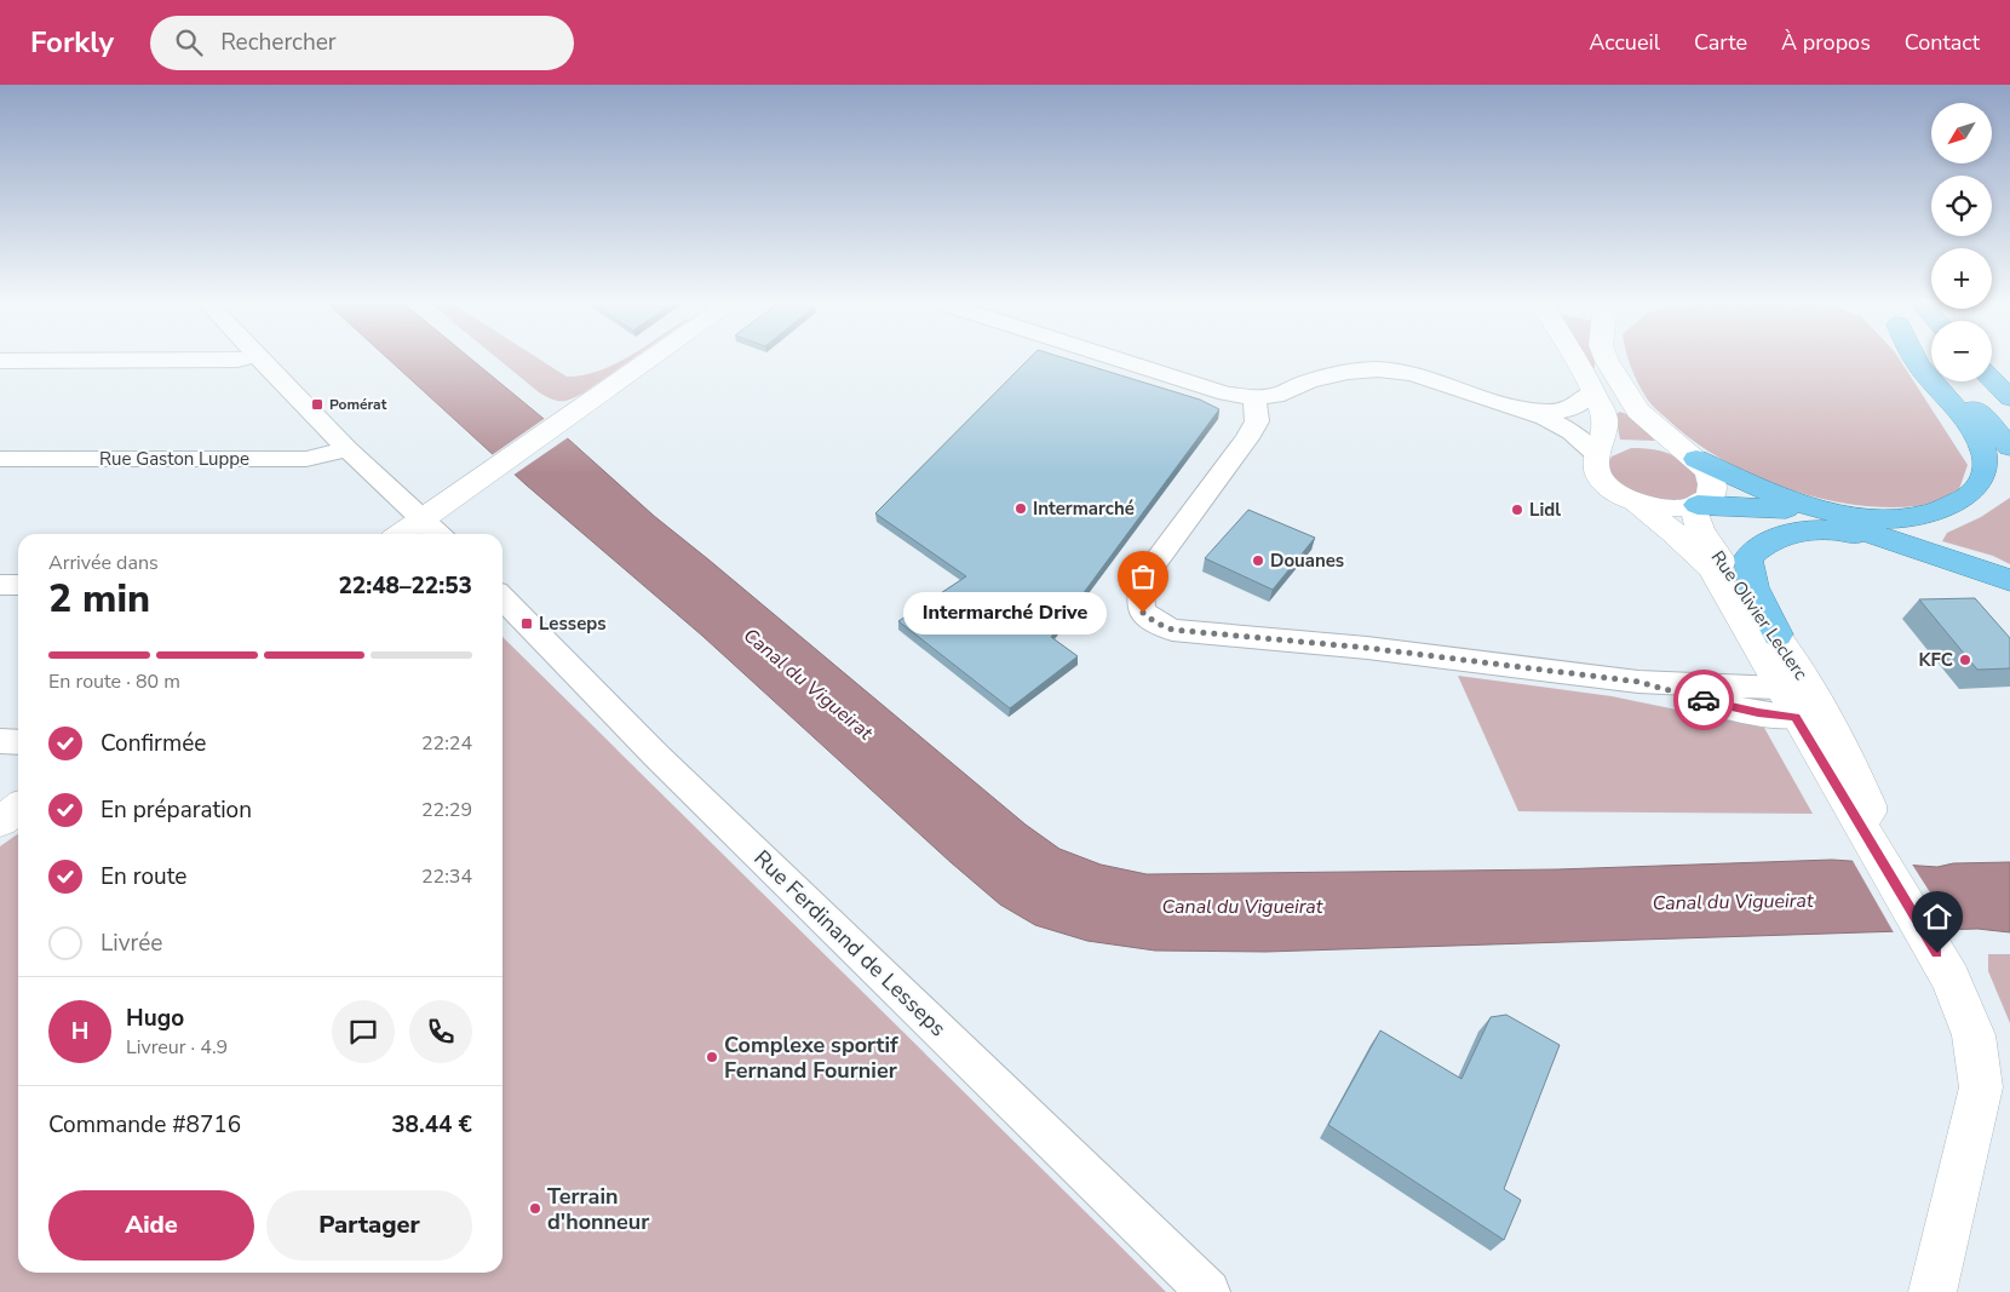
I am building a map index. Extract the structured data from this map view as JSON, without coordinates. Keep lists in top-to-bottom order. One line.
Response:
{"streets":{"main road":["Rue Olivier Leclerc"],"street":["Rue Gaston Luppe","Rue Ferdinand de Lesseps"]},"water":["Canal du Vigueirat"],"places":{"transit":["Pomérat","Lesseps"],"other":["Intermarché","Lidl","Douanes","Intermarché Drive","KFC","Complexe sportif Fernand Fournier","Terrain d'honneur"]},"north":"bottom left","page":{"header":"Forkly","search":"Rechercher","nav":["Accueil","Carte","À propos","Contact"],"map_buttons":["+","−"],"heading":["2 min","Arrivée dans","22:48–22:53"],"panel":["Hugo","Livreur · 4.9","Commande #8716","38.44 €"],"bubble":"Intermarché Drive","bar":"En route · 80 m","list":[["Confirmée","22:24"],["En préparation","22:29"],["En route","22:34"],"Livrée"],"round":"H","buttons":["Aide","Partager"]}}
